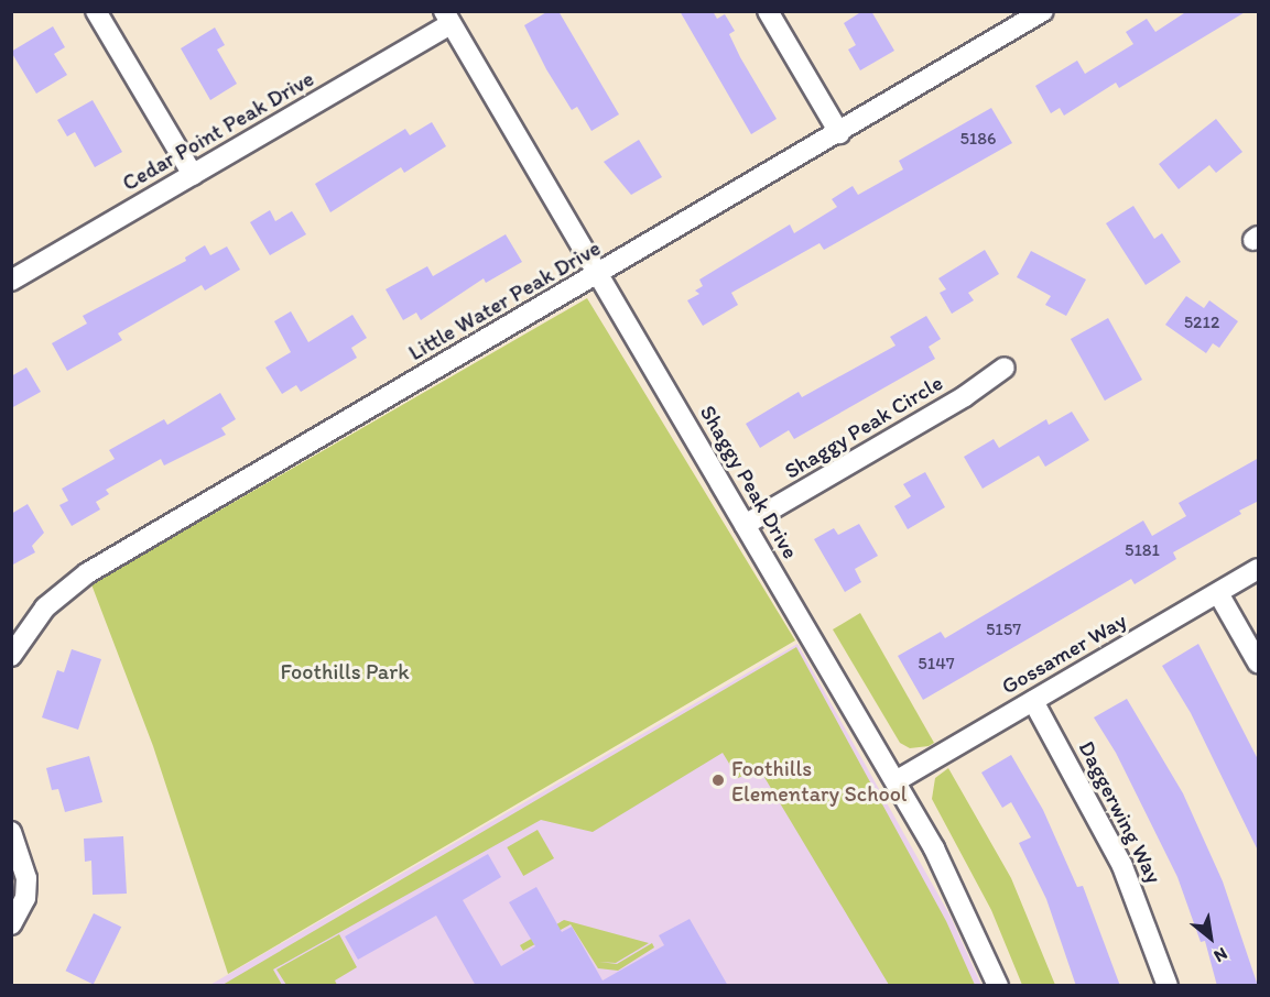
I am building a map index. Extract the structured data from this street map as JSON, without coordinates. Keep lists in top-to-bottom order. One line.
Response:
{"streets":{"street":["Cedar Point Peak Drive","Little Water Peak Drive","Shaggy Peak Circle","Shaggy Peak Drive","Gossamer Way","Daggerwing Way"]},"crossings":[["Cedar Point Peak Drive","Shaggy Peak Drive"],["Little Water Peak Drive","Shaggy Peak Drive"],["Shaggy Peak Circle","Shaggy Peak Drive"],["Shaggy Peak Drive","Gossamer Way"],["Gossamer Way","Daggerwing Way"]],"parks":["Foothills Park"],"places":["Foothills Elementary School"],"house_numbers":["5186","5212","5181","5157","5147"],"north":"bottom right"}
